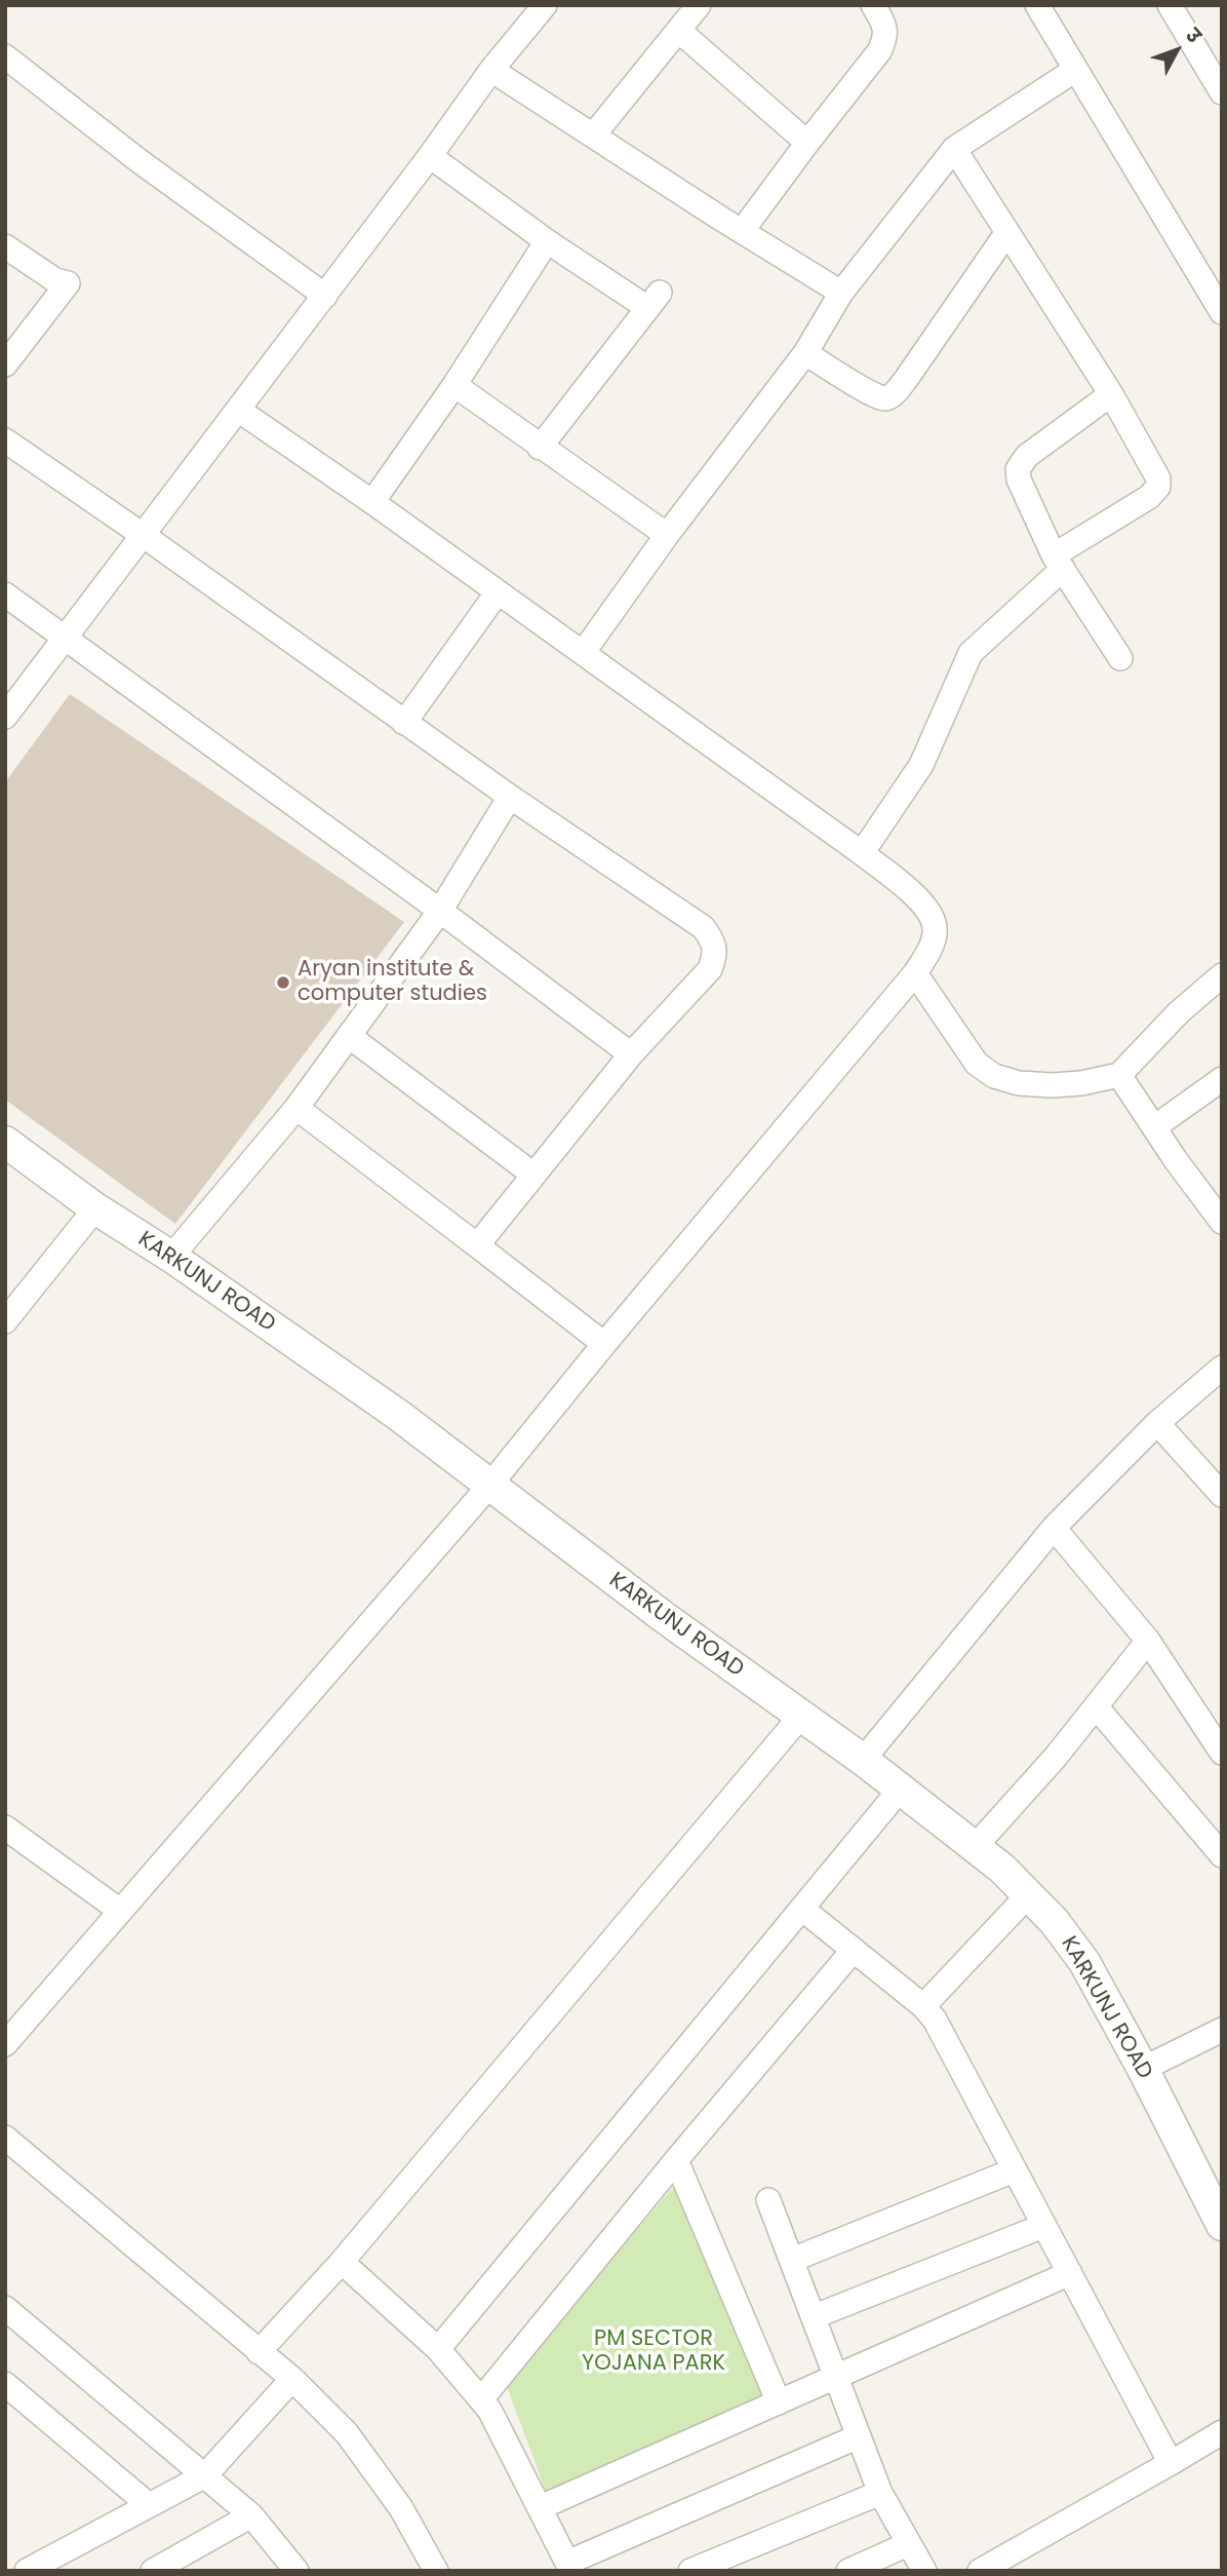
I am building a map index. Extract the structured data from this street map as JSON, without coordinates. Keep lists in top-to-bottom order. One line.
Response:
{"streets":{"street":["KARKUNJ ROAD"]},"parks":["PM SECTOR YOJANA PARK"],"places":["Aryan institute & computer studies"],"north":"top right"}
